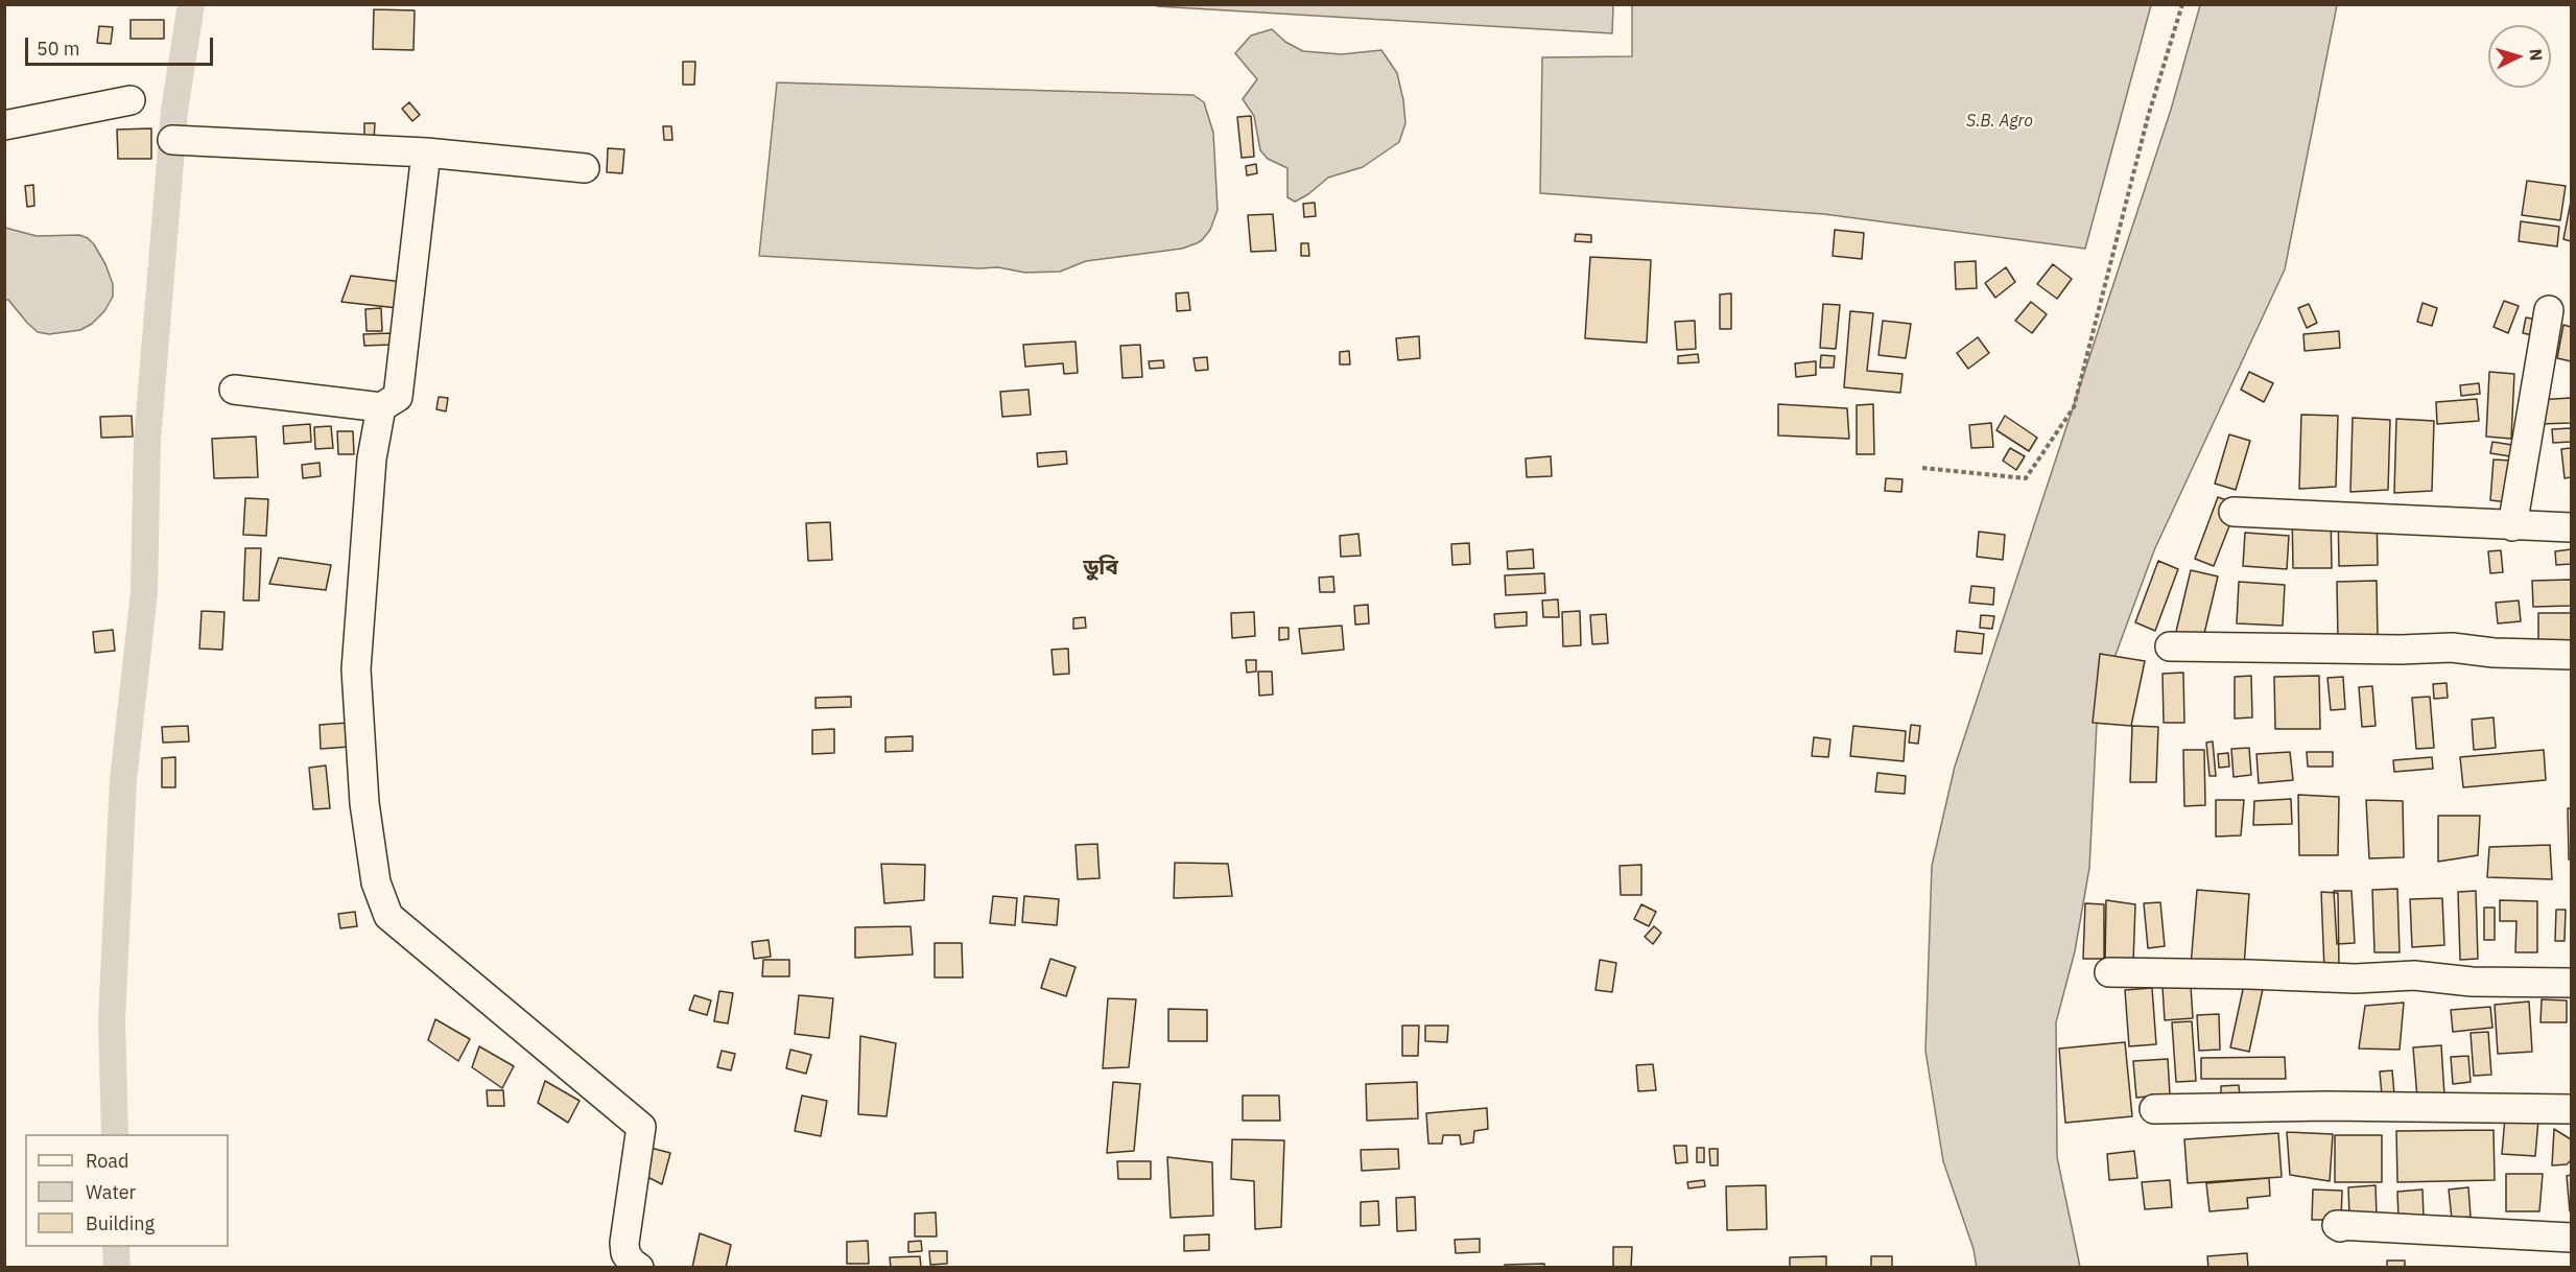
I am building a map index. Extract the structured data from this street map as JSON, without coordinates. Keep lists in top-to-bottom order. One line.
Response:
{"districts":["ডুবি"],"water":["S.B. Agro"],"legend":["Road","Water","Building"],"scale_bar":"50 m","north":"right"}
